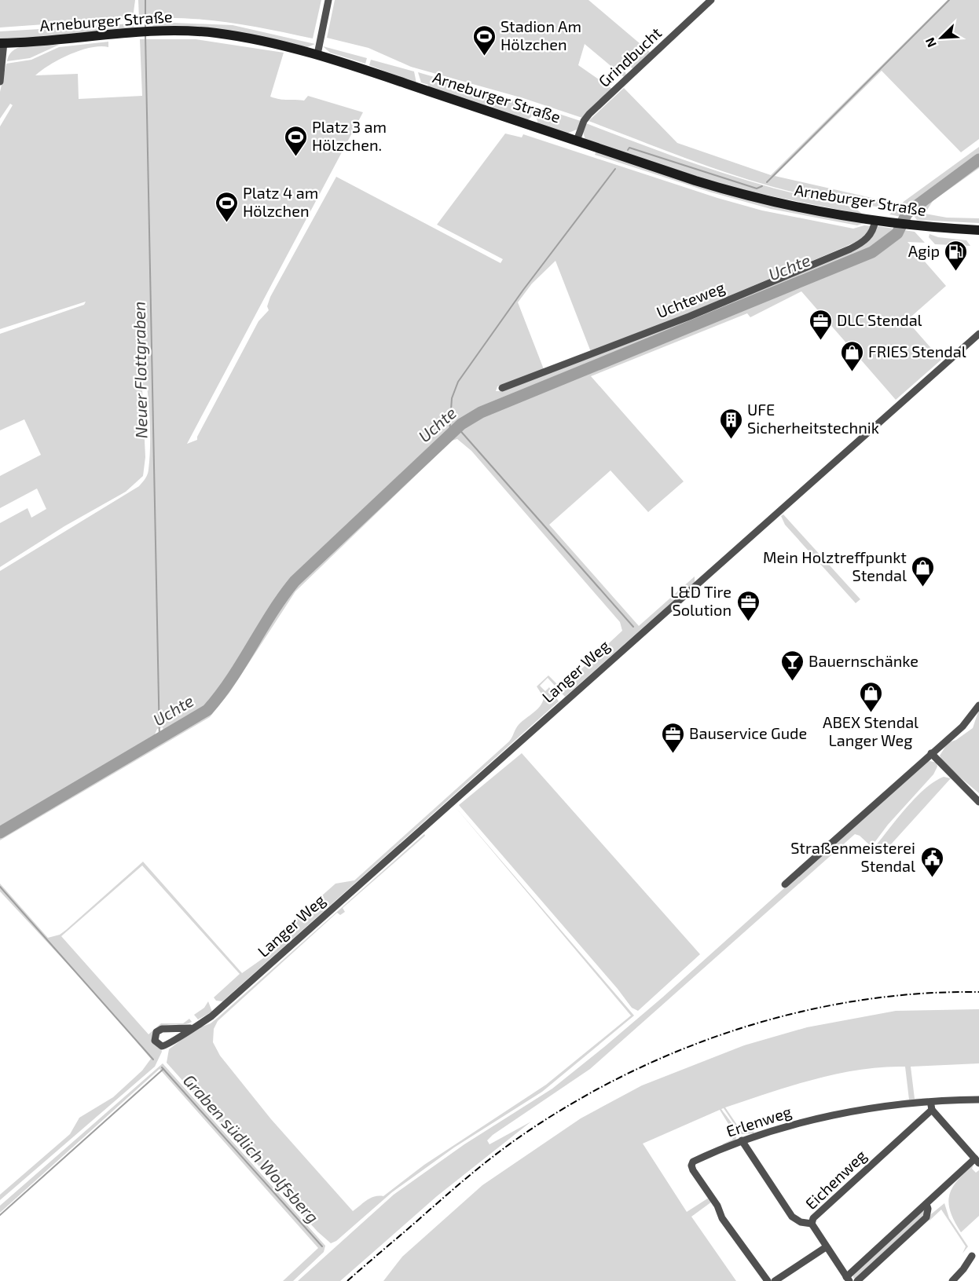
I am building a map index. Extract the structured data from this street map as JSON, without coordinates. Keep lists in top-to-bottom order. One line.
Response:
{"streets":{"main road":["Arneburger Straße"],"street":["Grindbucht","Uchteweg","Langer Weg","Erlenweg","Eichenweg"]},"crossings":[["Arneburger Straße","Grindbucht"],["Arneburger Straße","Uchteweg"]],"water":["Uchte","Neuer Flottgraben","Graben südlich Wolfsberg"],"places":{"sports":["Stadion Am Hölzchen","Platz 3 am Hölzchen.","Platz 4 am Hölzchen"],"fuel station":["Agip"],"office":["DLC Stendal","L&D Tire Solution","Bauservice Gude"],"shop":["FRIES Stendal","Mein Holztreffpunkt Stendal","ABEX Stendal Langer Weg"],"building":["UFE Sicherheitstechnik"],"bar":["Bauernschänke"],"public building":["Straßenmeisterei Stendal"]},"north":"bottom left"}
